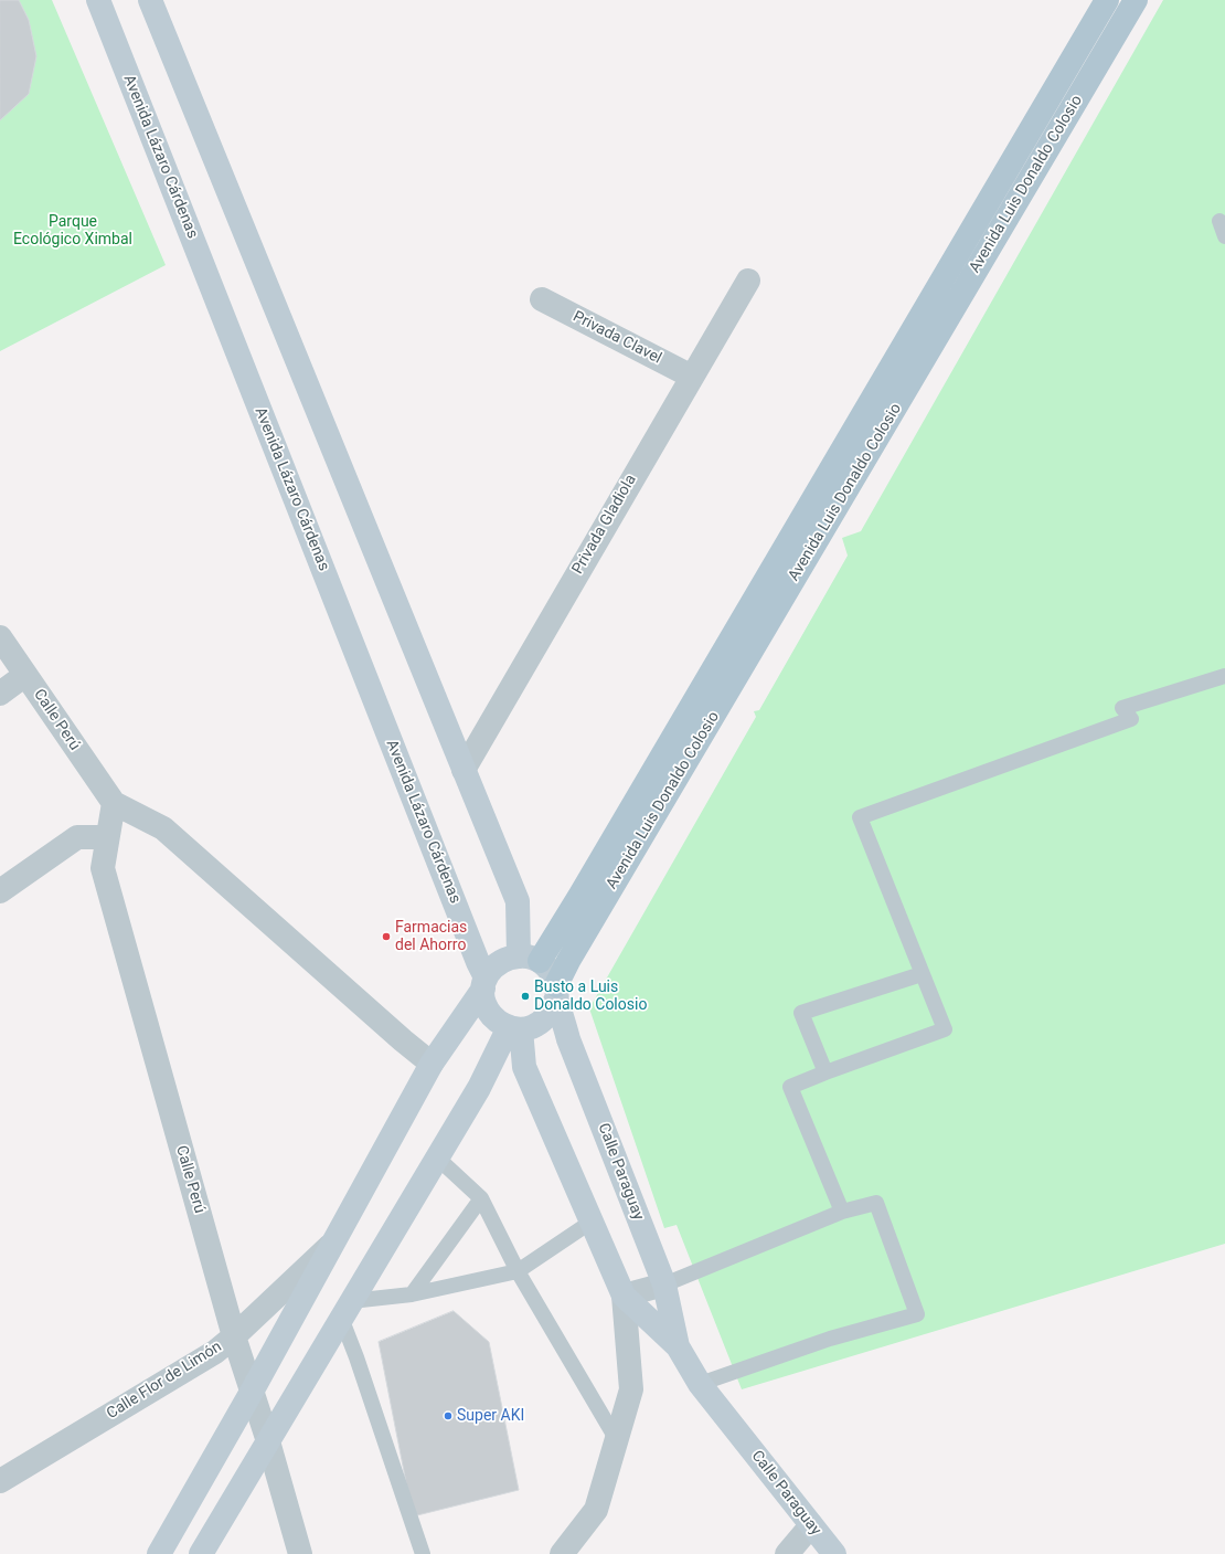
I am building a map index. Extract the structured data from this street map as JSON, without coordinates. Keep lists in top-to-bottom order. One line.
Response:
{"streets":{"main road":["Avenida Lázaro Cárdenas","Avenida Luis Donaldo Colosio","Calle Paraguay"],"street":["Privada Clavel","Privada Gladiola","Calle Perú","Calle Flor de Limón"]},"crossings":[["Avenida Lázaro Cárdenas","Avenida Luis Donaldo Colosio"],["Avenida Lázaro Cárdenas","Calle Paraguay"],["Avenida Luis Donaldo Colosio","Calle Paraguay"],["Privada Clavel","Privada Gladiola"],["Calle Perú","Calle Flor de Limón"]],"parks":["Parque Ecológico Ximbal"],"places":["Farmacias del Ahorro","Busto a Luis Donaldo Colosio","Super AKI"]}
